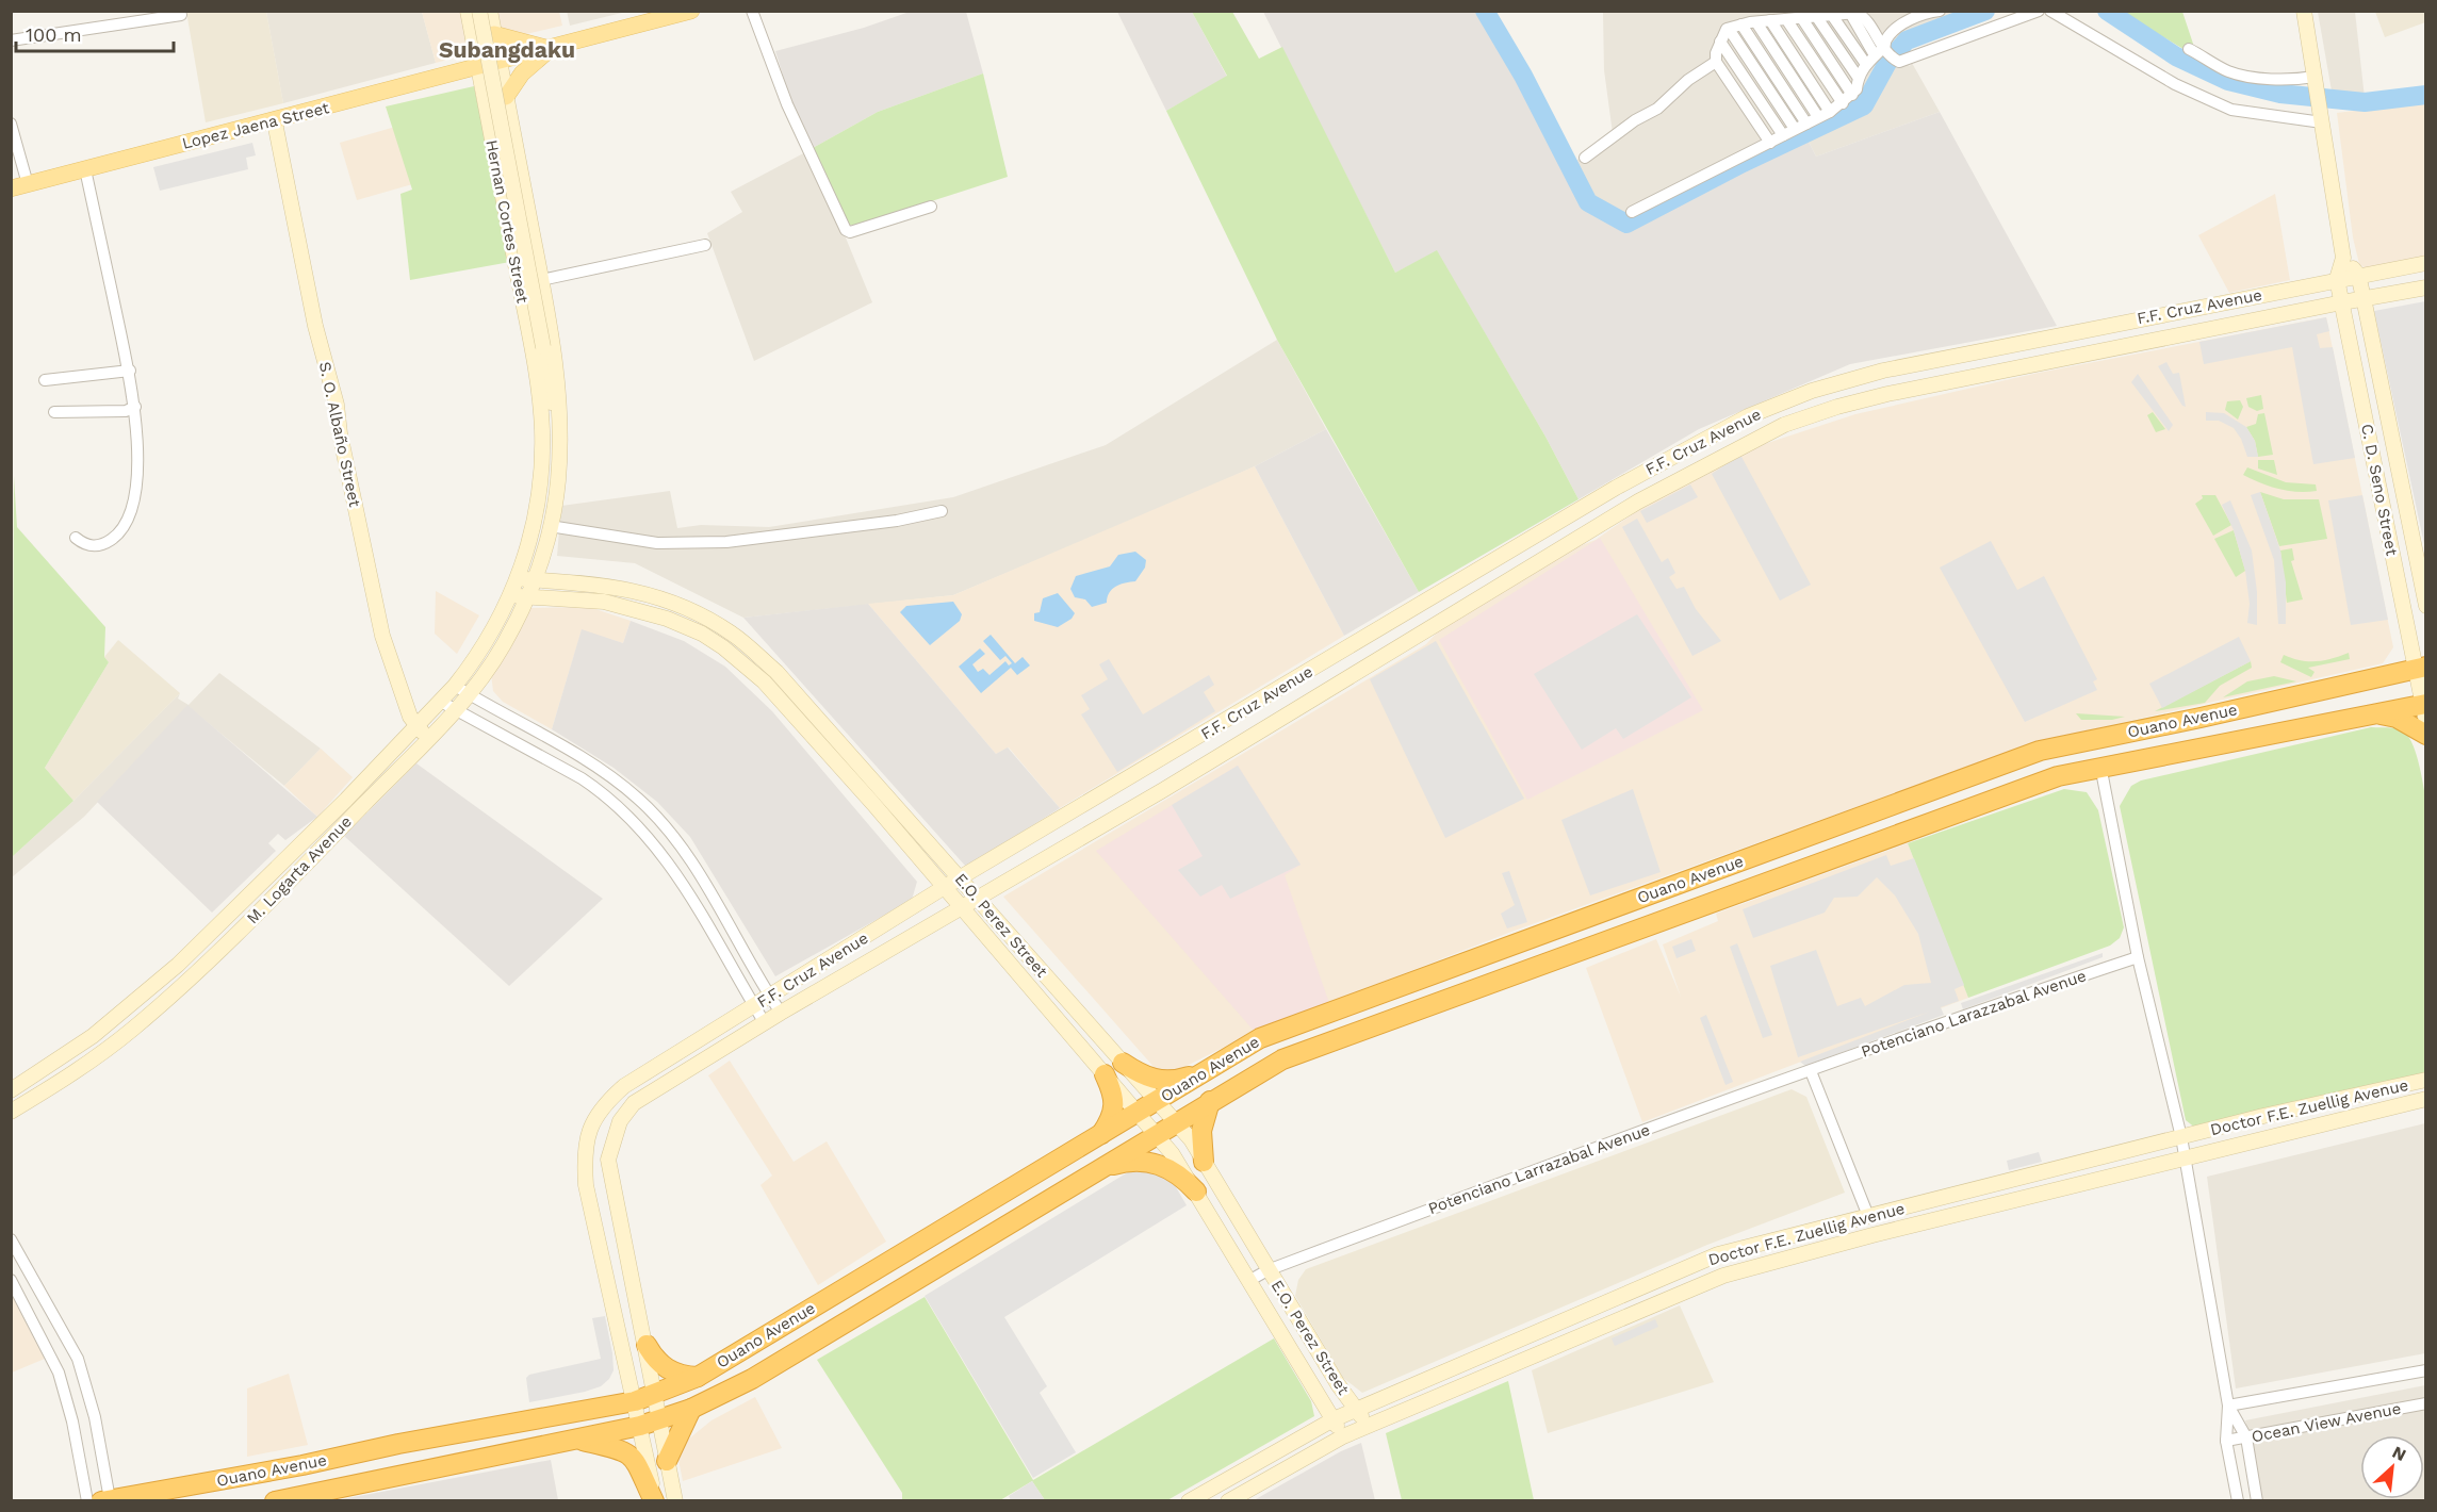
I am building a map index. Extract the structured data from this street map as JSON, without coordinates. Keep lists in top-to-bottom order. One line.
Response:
{"streets":{"highway":["Ouano Avenue"],"main road":["Lopez Jaena Street"],"street":["Hernan Cortes Street","F.F. Cruz Avenue","S. O. Albaño Street","C. D. Seno Street","M. Logarta Avenue","E.O. Perez Street","Potenciano Larazzabal Avenue","Doctor F.E. Zuellig Avenue","Potenciano Larrazabal Avenue","Ocean View Avenue"]},"crossings":[["Lopez Jaena Street","Hernan Cortes Street"],["Lopez Jaena Street","S. O. Albaño Street"],["Hernan Cortes Street","M. Logarta Avenue"],["Hernan Cortes Street","E.O. Perez Street"],["F.F. Cruz Avenue","C. D. Seno Street"],["F.F. Cruz Avenue","Ouano Avenue"],["F.F. Cruz Avenue","E.O. Perez Street"],["S. O. Albaño Street","M. Logarta Avenue"],["C. D. Seno Street","Ouano Avenue"],["Ouano Avenue","E.O. Perez Street"],["M. Logarta Avenue","E.O. Perez Street"],["E.O. Perez Street","Doctor F.E. Zuellig Avenue"],["E.O. Perez Street","Potenciano Larrazabal Avenue"],["Potenciano Larazzabal Avenue","Potenciano Larrazabal Avenue"]],"districts":["Subangdaku"],"scale_bar":"100 m","north":"top right"}
